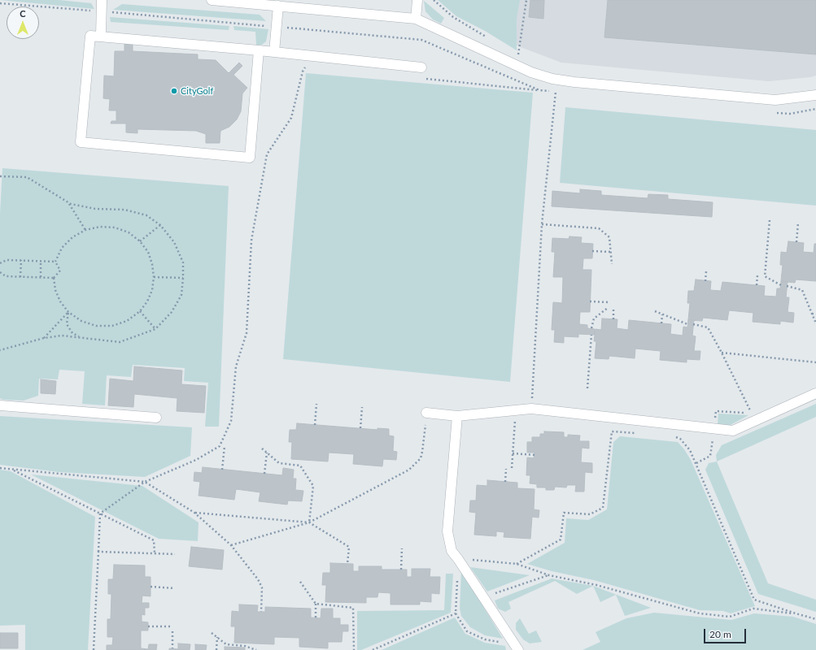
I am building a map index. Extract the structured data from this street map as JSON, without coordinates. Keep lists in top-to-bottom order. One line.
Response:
{"places":["CityGolf"],"scale_bar":"20 m","north":"top"}
